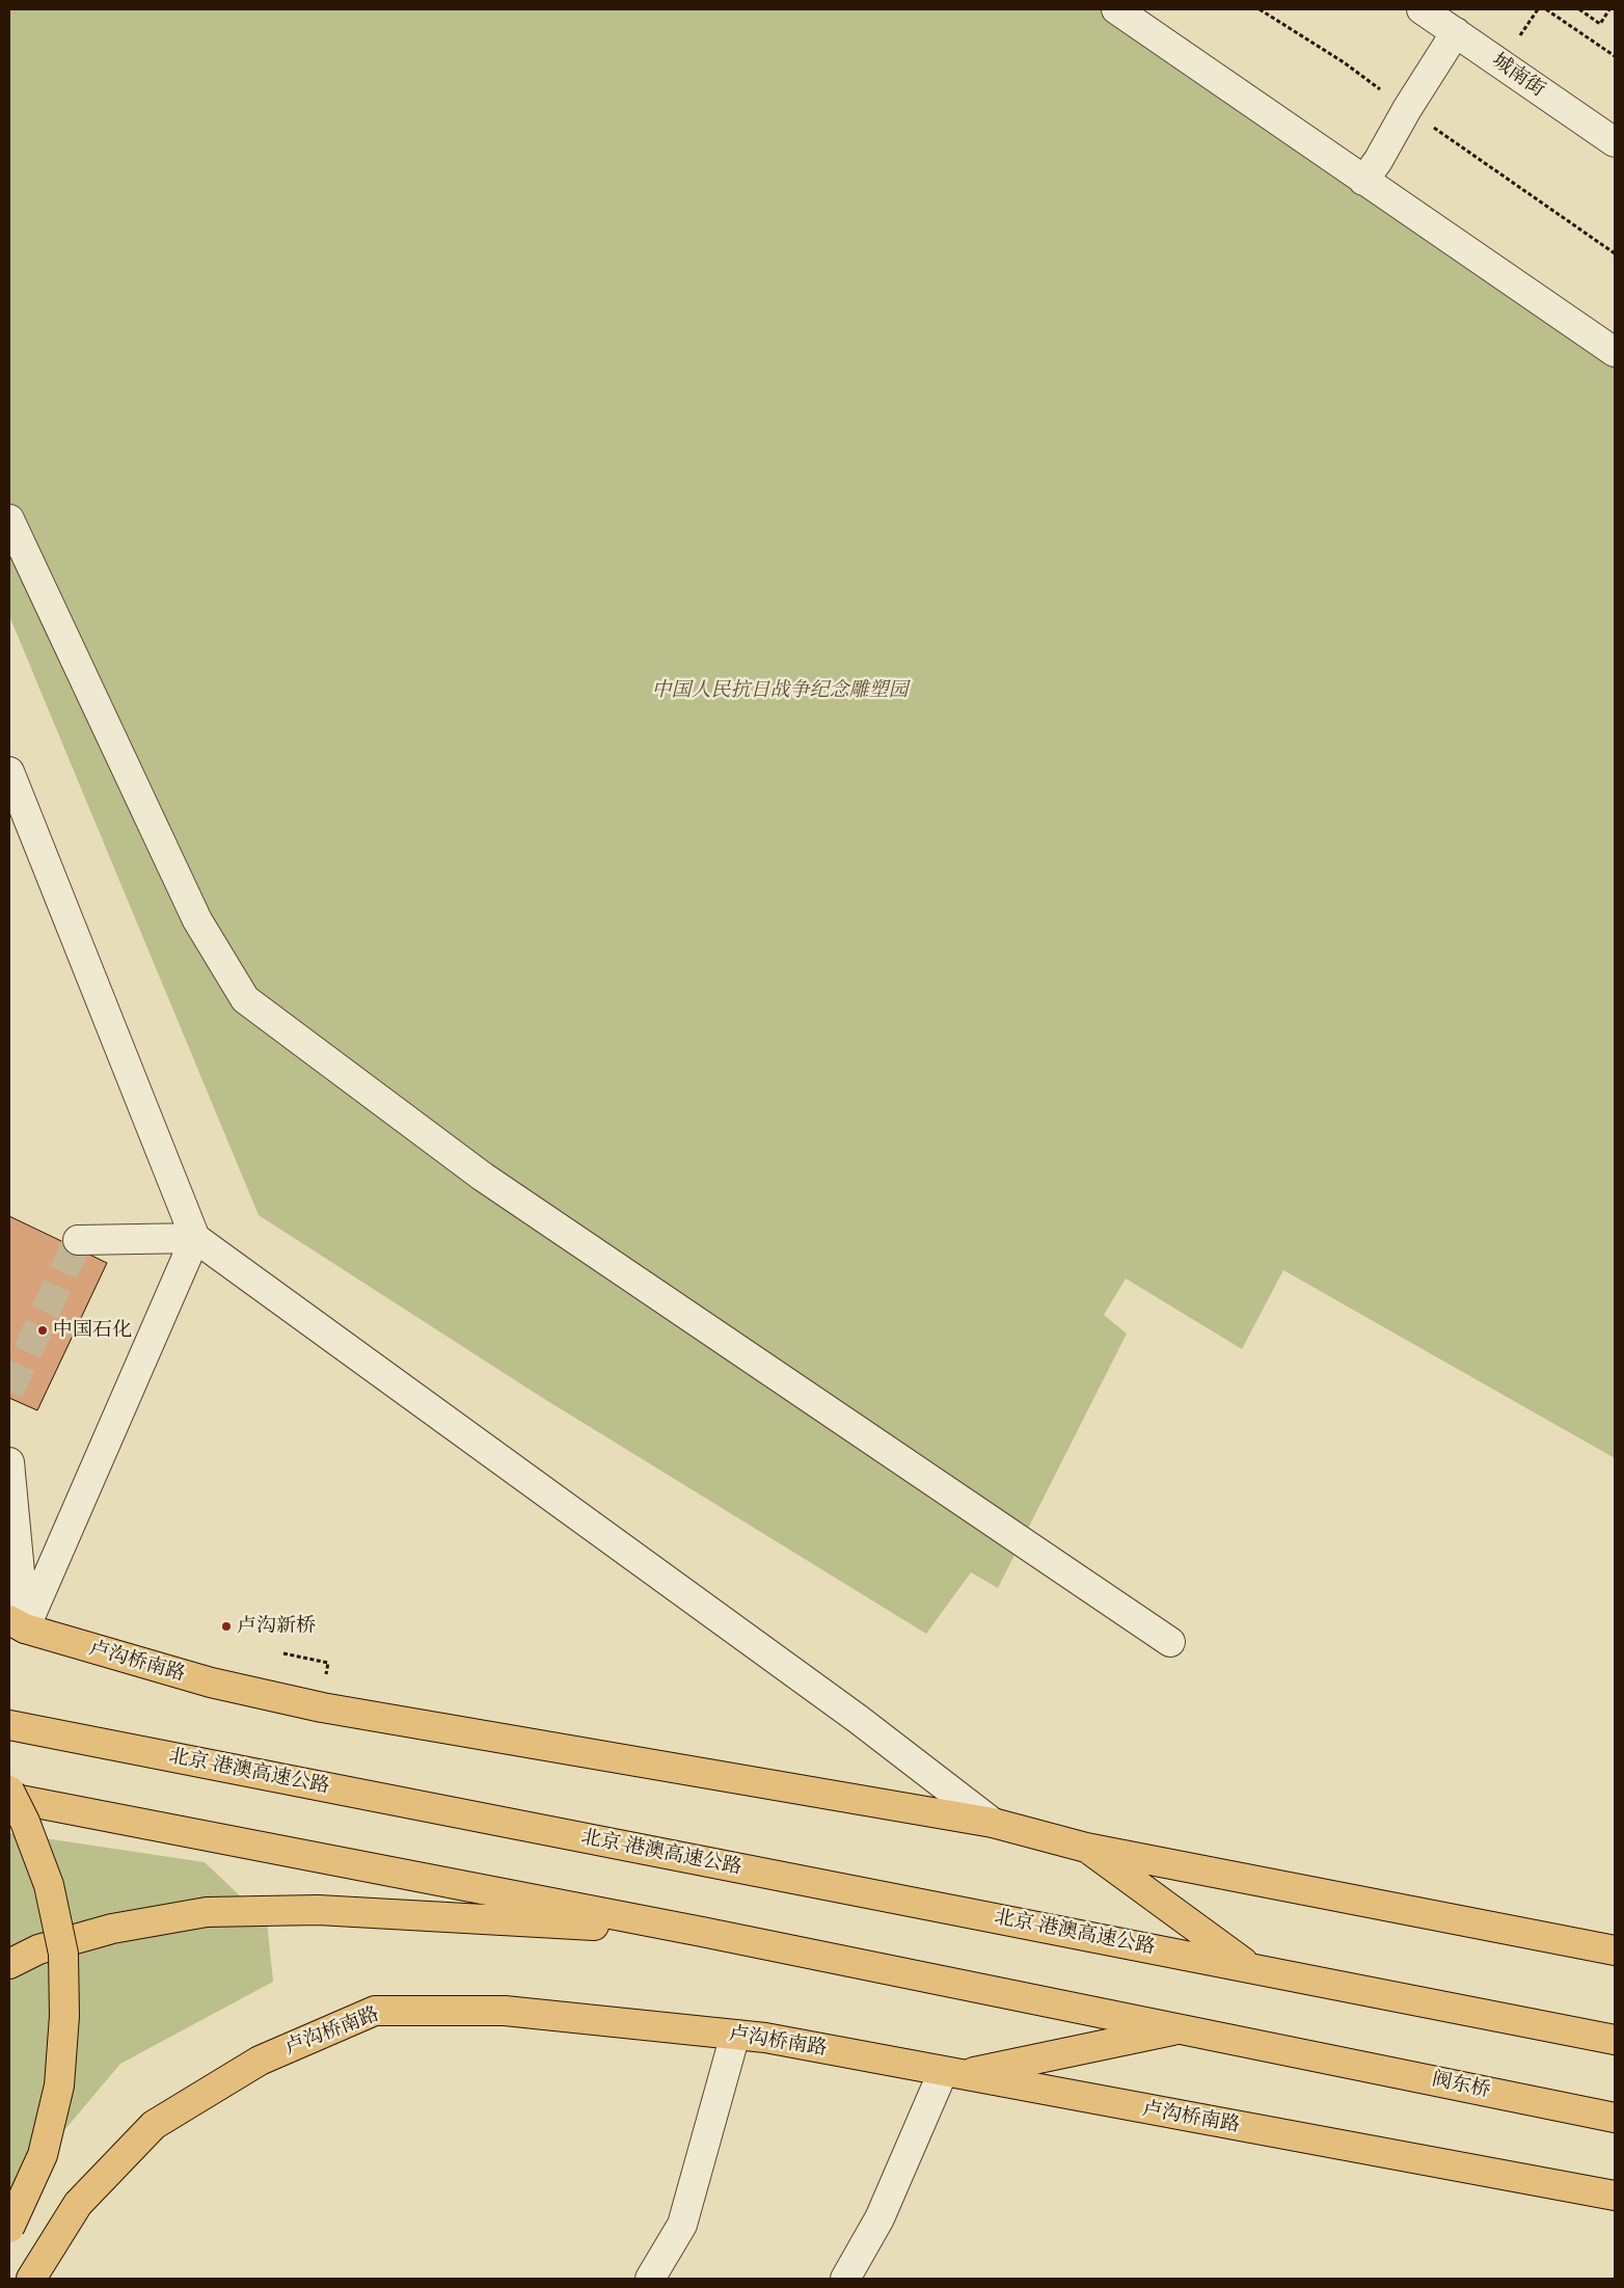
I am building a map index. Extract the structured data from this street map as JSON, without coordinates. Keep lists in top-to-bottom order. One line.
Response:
{"streets":{"highway":["卢沟桥南路","北京-港澳高速公路","阀东桥"],"street":["城南街"]},"parks":["中国人民抗日战争纪念雕塑园"],"places":["中国石化","卢沟新桥"]}
